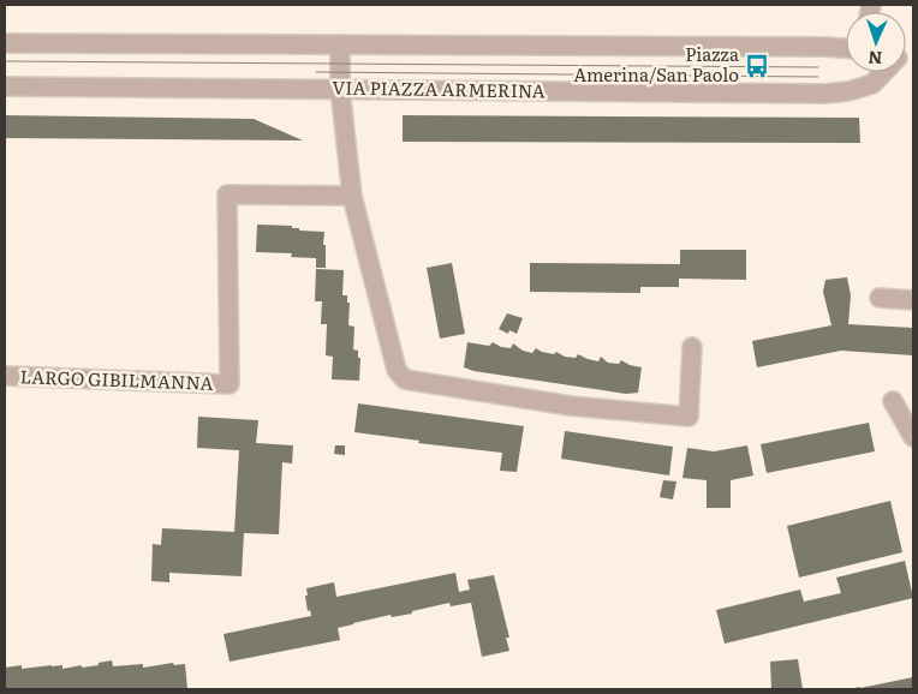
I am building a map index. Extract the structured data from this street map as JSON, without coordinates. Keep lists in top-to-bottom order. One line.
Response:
{"streets":{"street":["VIA PIAZZA ARMERINA","LARGO GIBILMANNA"]},"places":{"bus stop":["Piazza Amerina/San Paolo"]},"north":"bottom"}
